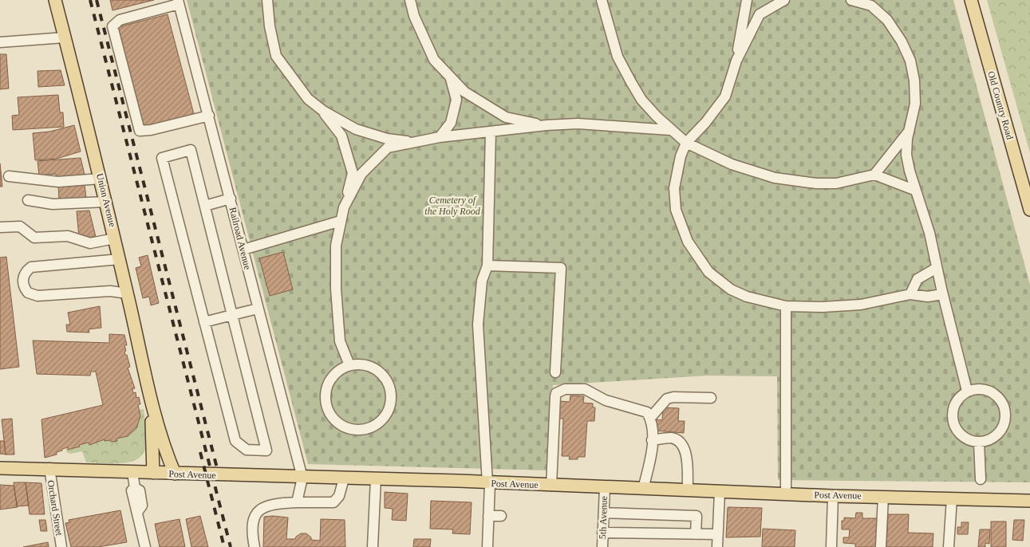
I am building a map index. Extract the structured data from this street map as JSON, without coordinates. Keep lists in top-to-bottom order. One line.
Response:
{"streets":{"main road":["Old Country Road","Union Avenue","Post Avenue"],"street":["Railroad Avenue","Orchard Street","5th Avenue"]},"crossings":[["Union Avenue","Post Avenue"],["Railroad Avenue","Post Avenue"],["Post Avenue","Orchard Street"],["Post Avenue","5th Avenue"]],"parks":["Cemetery of the Holy Rood"]}
